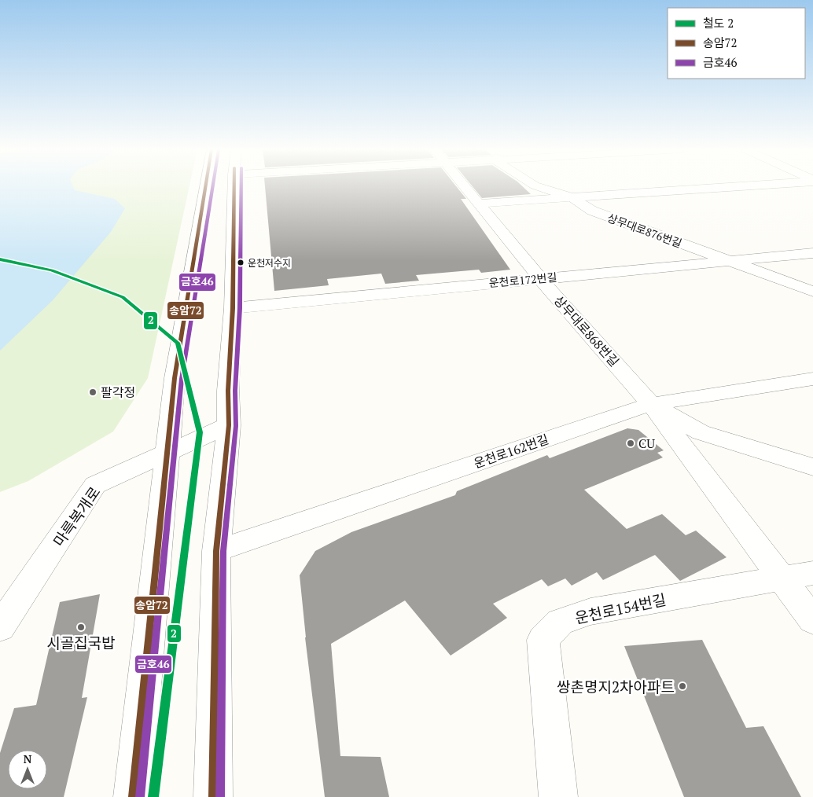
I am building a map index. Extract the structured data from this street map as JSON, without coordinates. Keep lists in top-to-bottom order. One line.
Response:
{"streets":{"street":["상무대로876번길","운천로172번길","상무대로868번길","운천로162번길","마륵복개로","운천로154번길"]},"crossings":[["상무대로876번길","운천로172번길"],["운천로172번길","상무대로868번길"],["상무대로868번길","운천로162번길"],["상무대로868번길","운천로154번길"]],"places":["운천저수지","팔각정","CU","시골집국밥","쌍촌명지2차아파트"],"lines":["transit line 송암72","transit line 금호46","rail line 2"],"legend":["철도 2","송암72","금호46"],"north":"top"}
